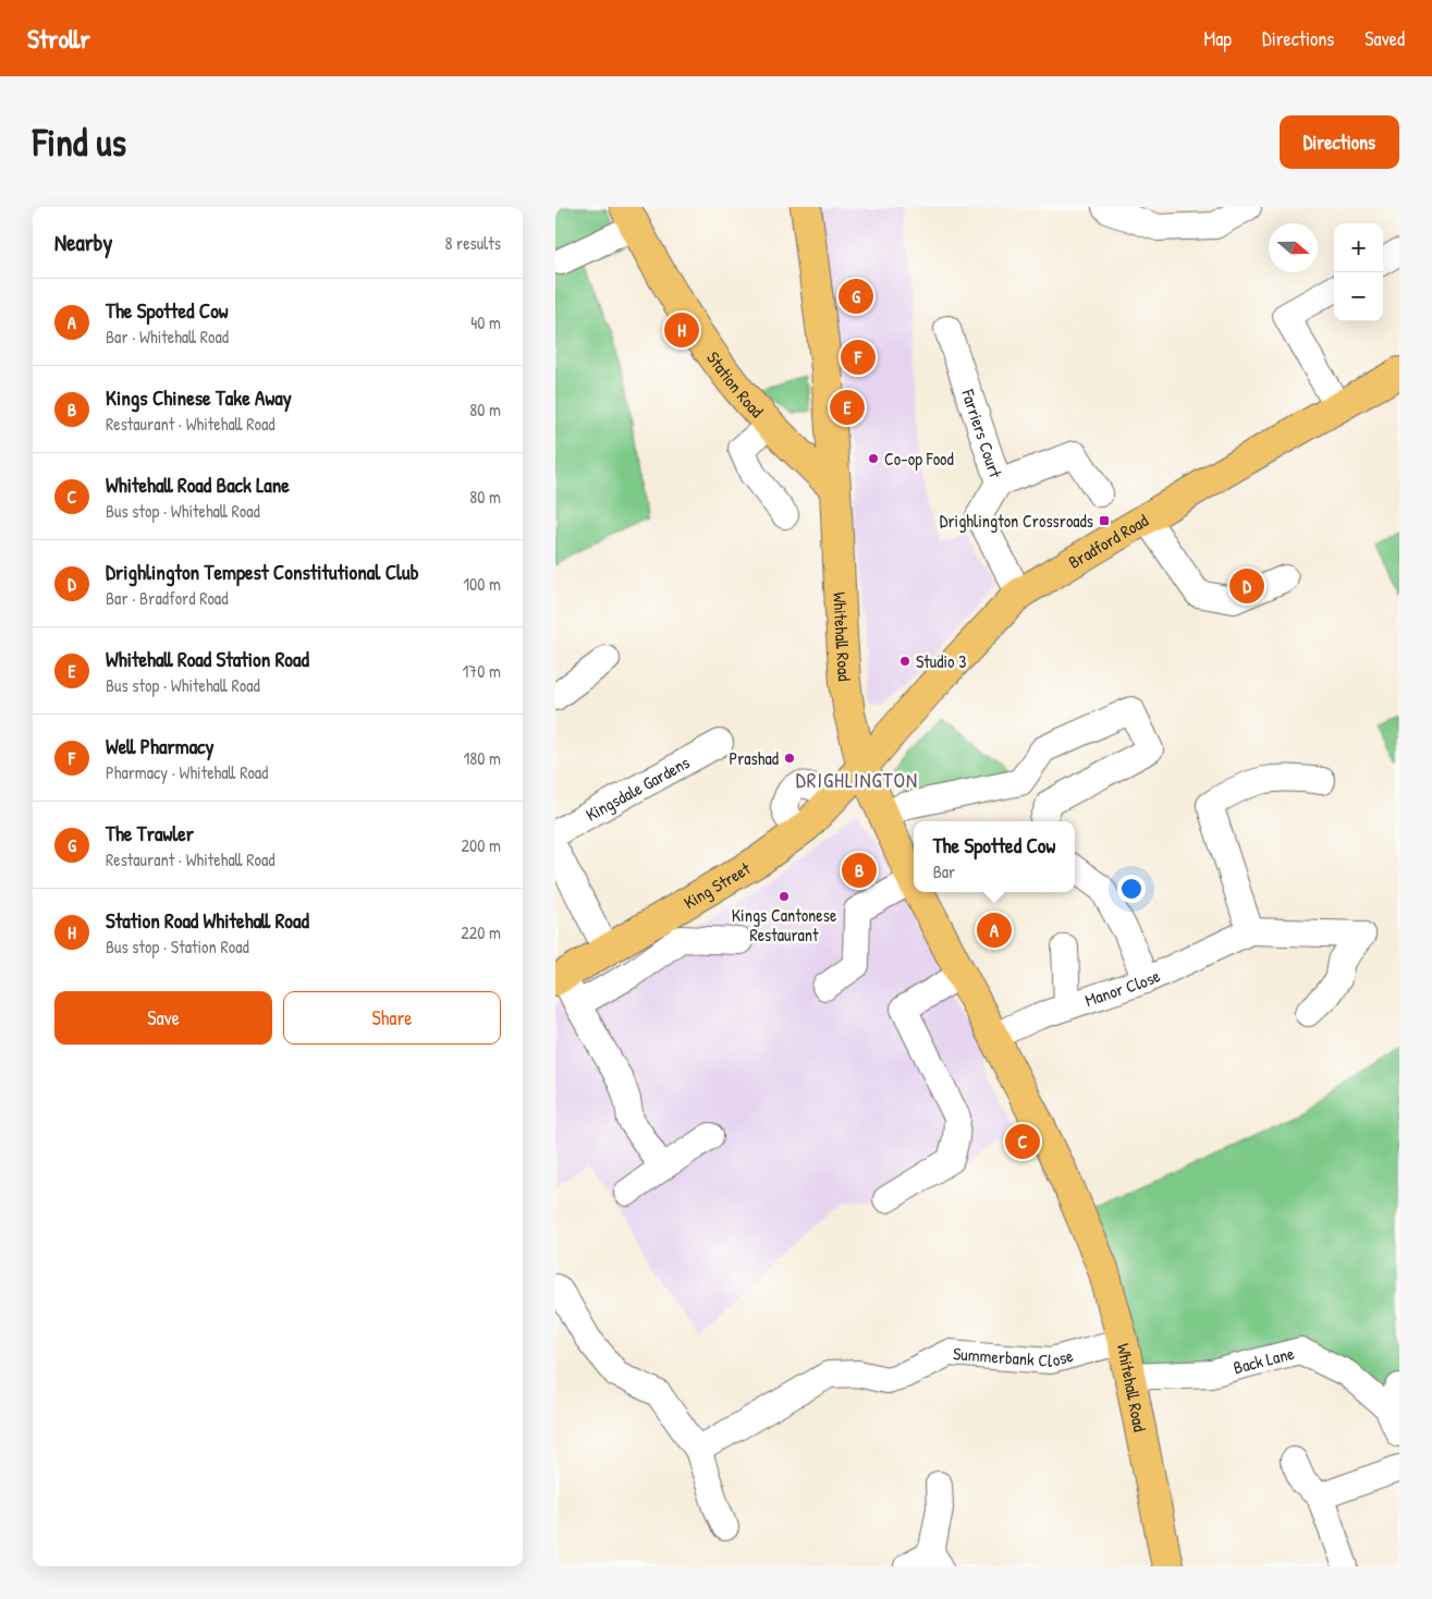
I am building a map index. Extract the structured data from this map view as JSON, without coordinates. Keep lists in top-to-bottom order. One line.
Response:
{"streets":{"main road":["Station Road","Bradford Road","Whitehall Road","King Street"],"street":["Farriers Court","Kingsdale Gardens","Manor Close","Summerbank Close","Back Lane"]},"crossings":[["Station Road","Whitehall Road"],["Farriers Court","Bradford Road"],["Bradford Road","Whitehall Road"],["Bradford Road","King Street"],["Whitehall Road","King Street"],["Whitehall Road","Manor Close"],["Whitehall Road","Summerbank Close"],["Whitehall Road","Back Lane"]],"districts":["DRIGHLINGTON"],"places":{"other":["Co-op Food","Studio 3","Prashad","Kings Cantonese Restaurant"],"transit":["Drighlington Crossroads"]},"north":"right","page":{"header":"Strollr","nav":["Map","Directions","Saved"],"buttons":["Directions",["Save","Share"]],"title":"Find us","heading":["Nearby","8 results"],"map_buttons":["+","−"],"pins":["G","H","F","E","D","B","A","C"],"list":[{"mark":"A","name":"The Spotted Cow","note":"Bar · Whitehall Road","value":"40 m"},{"mark":"B","name":"Kings Chinese Take Away","note":"Restaurant · Whitehall Road","value":"80 m"},{"mark":"C","name":"Whitehall Road Back Lane","note":"Bus stop · Whitehall Road","value":"80 m"},{"mark":"D","name":"Drighlington Tempest Constitutional Club","note":"Bar · Bradford Road","value":"100 m"},{"mark":"E","name":"Whitehall Road Station Road","note":"Bus stop · Whitehall Road","value":"170 m"},{"mark":"F","name":"Well Pharmacy","note":"Pharmacy · Whitehall Road","value":"180 m"},{"mark":"G","name":"The Trawler","note":"Restaurant · Whitehall Road","value":"200 m"},{"mark":"H","name":"Station Road Whitehall Road","note":"Bus stop · Station Road","value":"220 m"}],"popup":["The Spotted Cow","Bar"]}}
